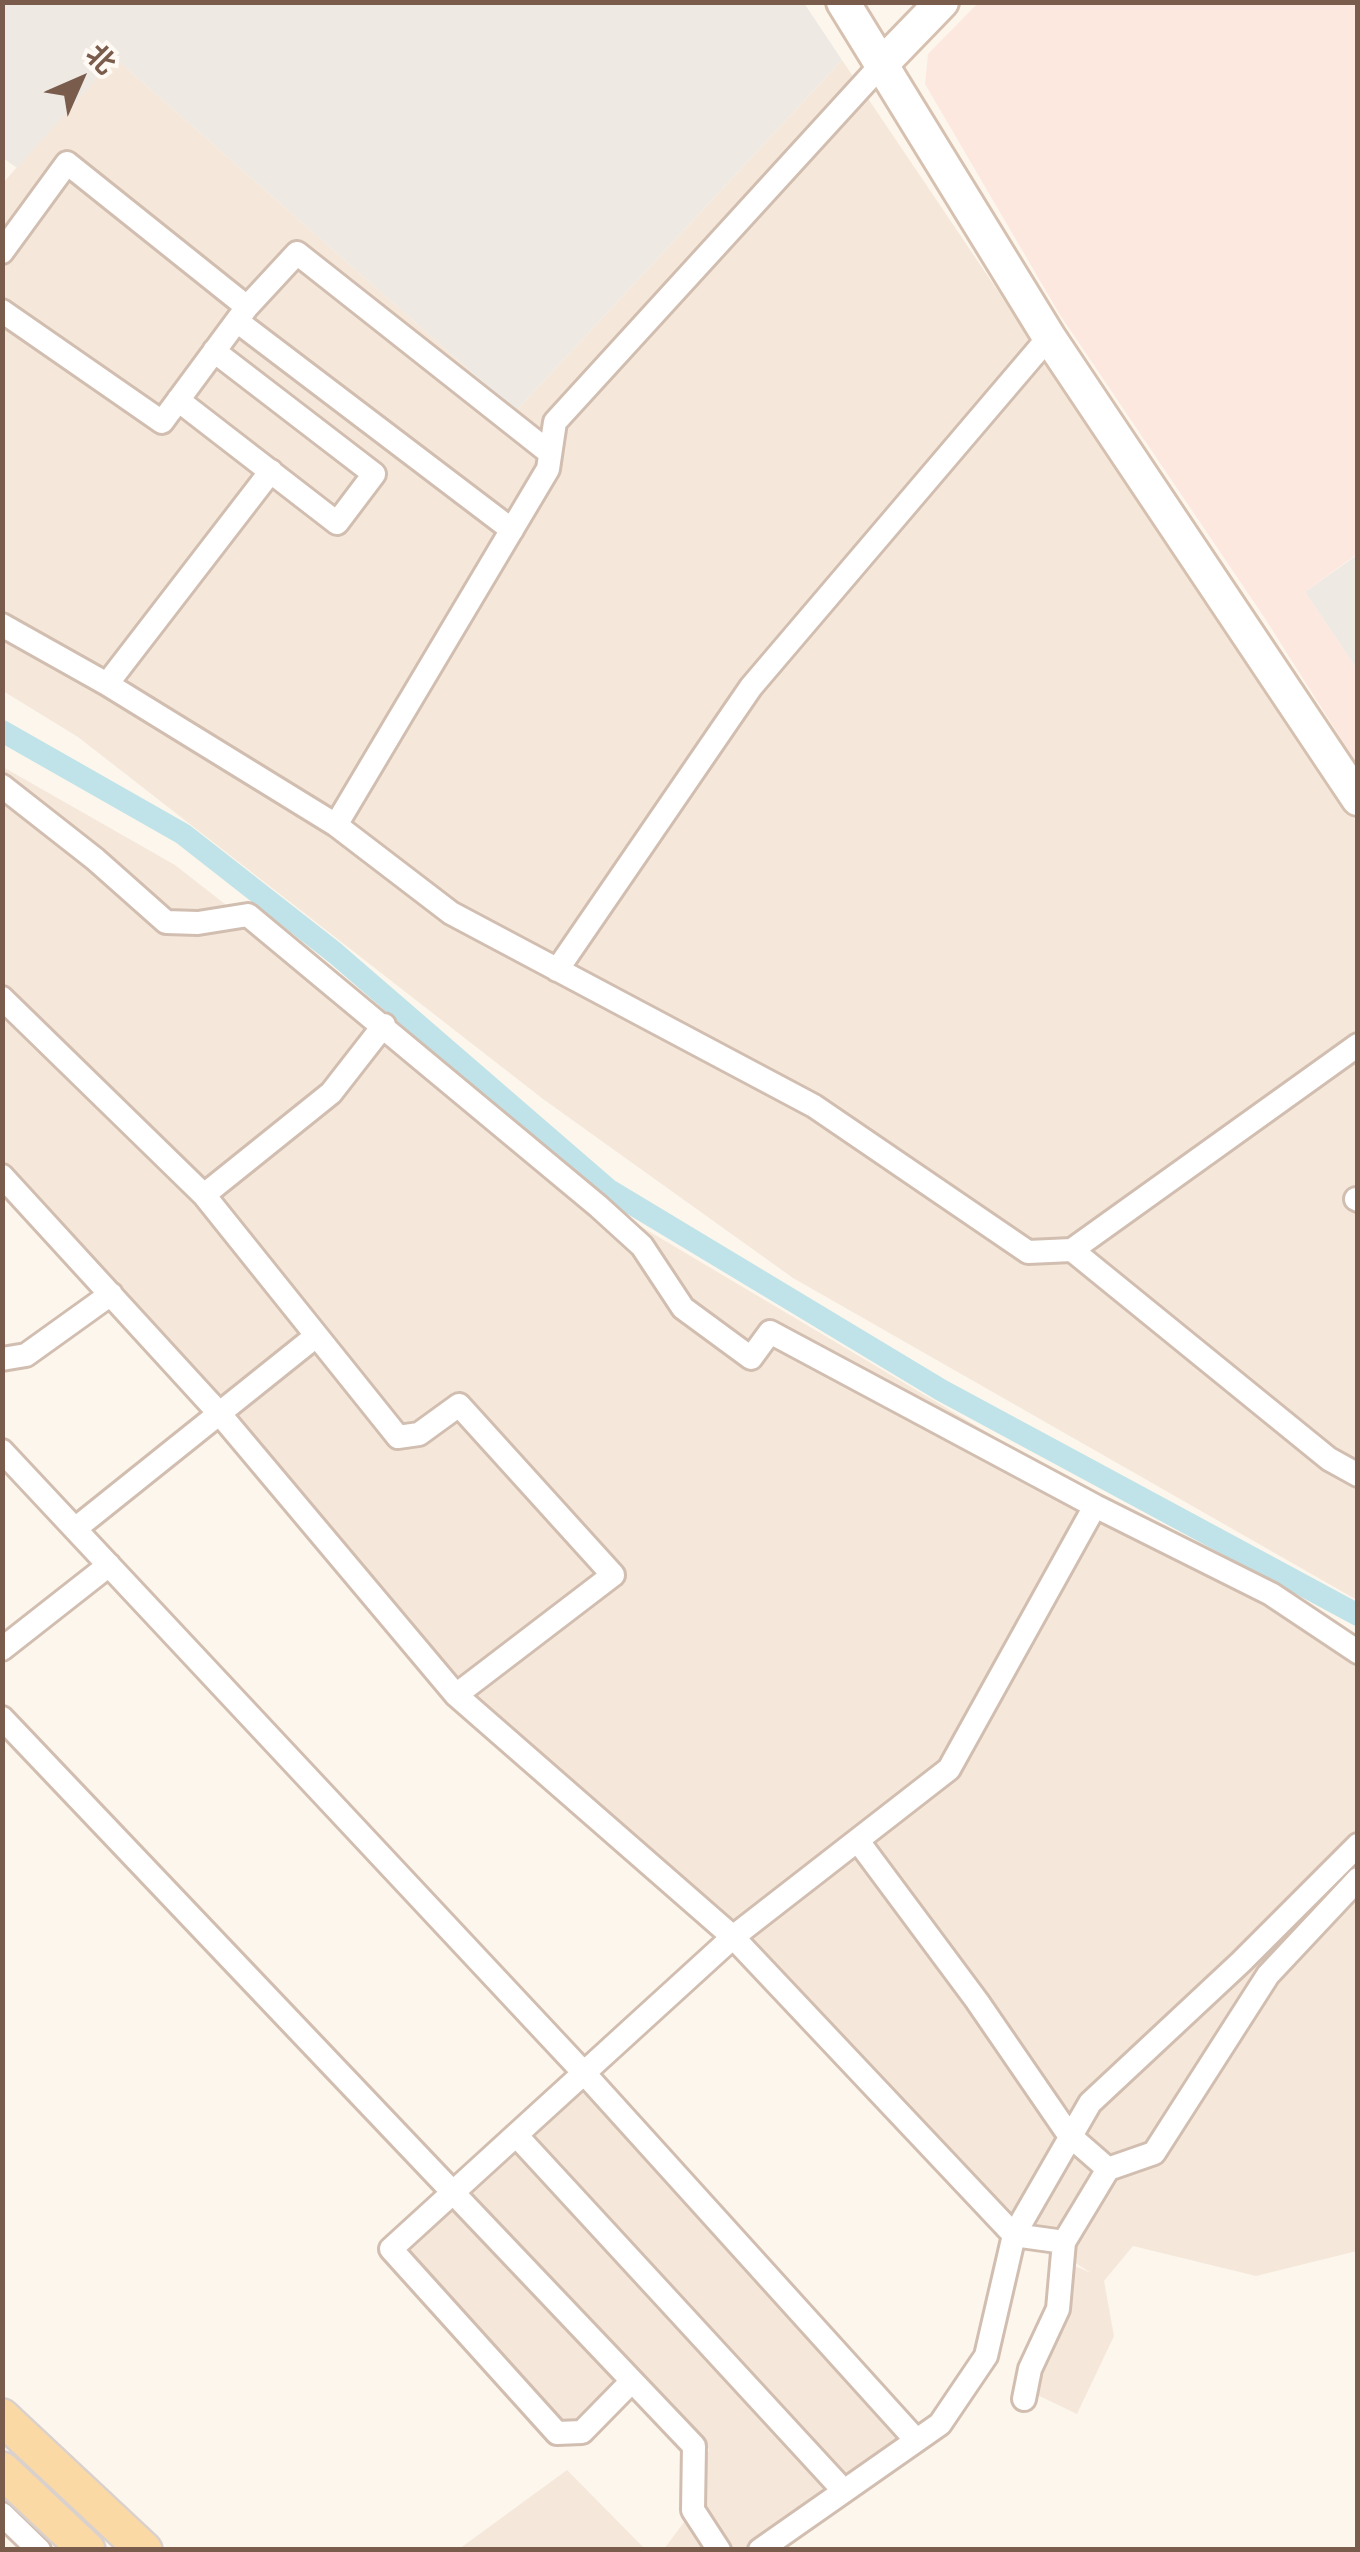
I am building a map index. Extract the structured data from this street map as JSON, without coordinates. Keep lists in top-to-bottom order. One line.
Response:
{"north":"top right"}
